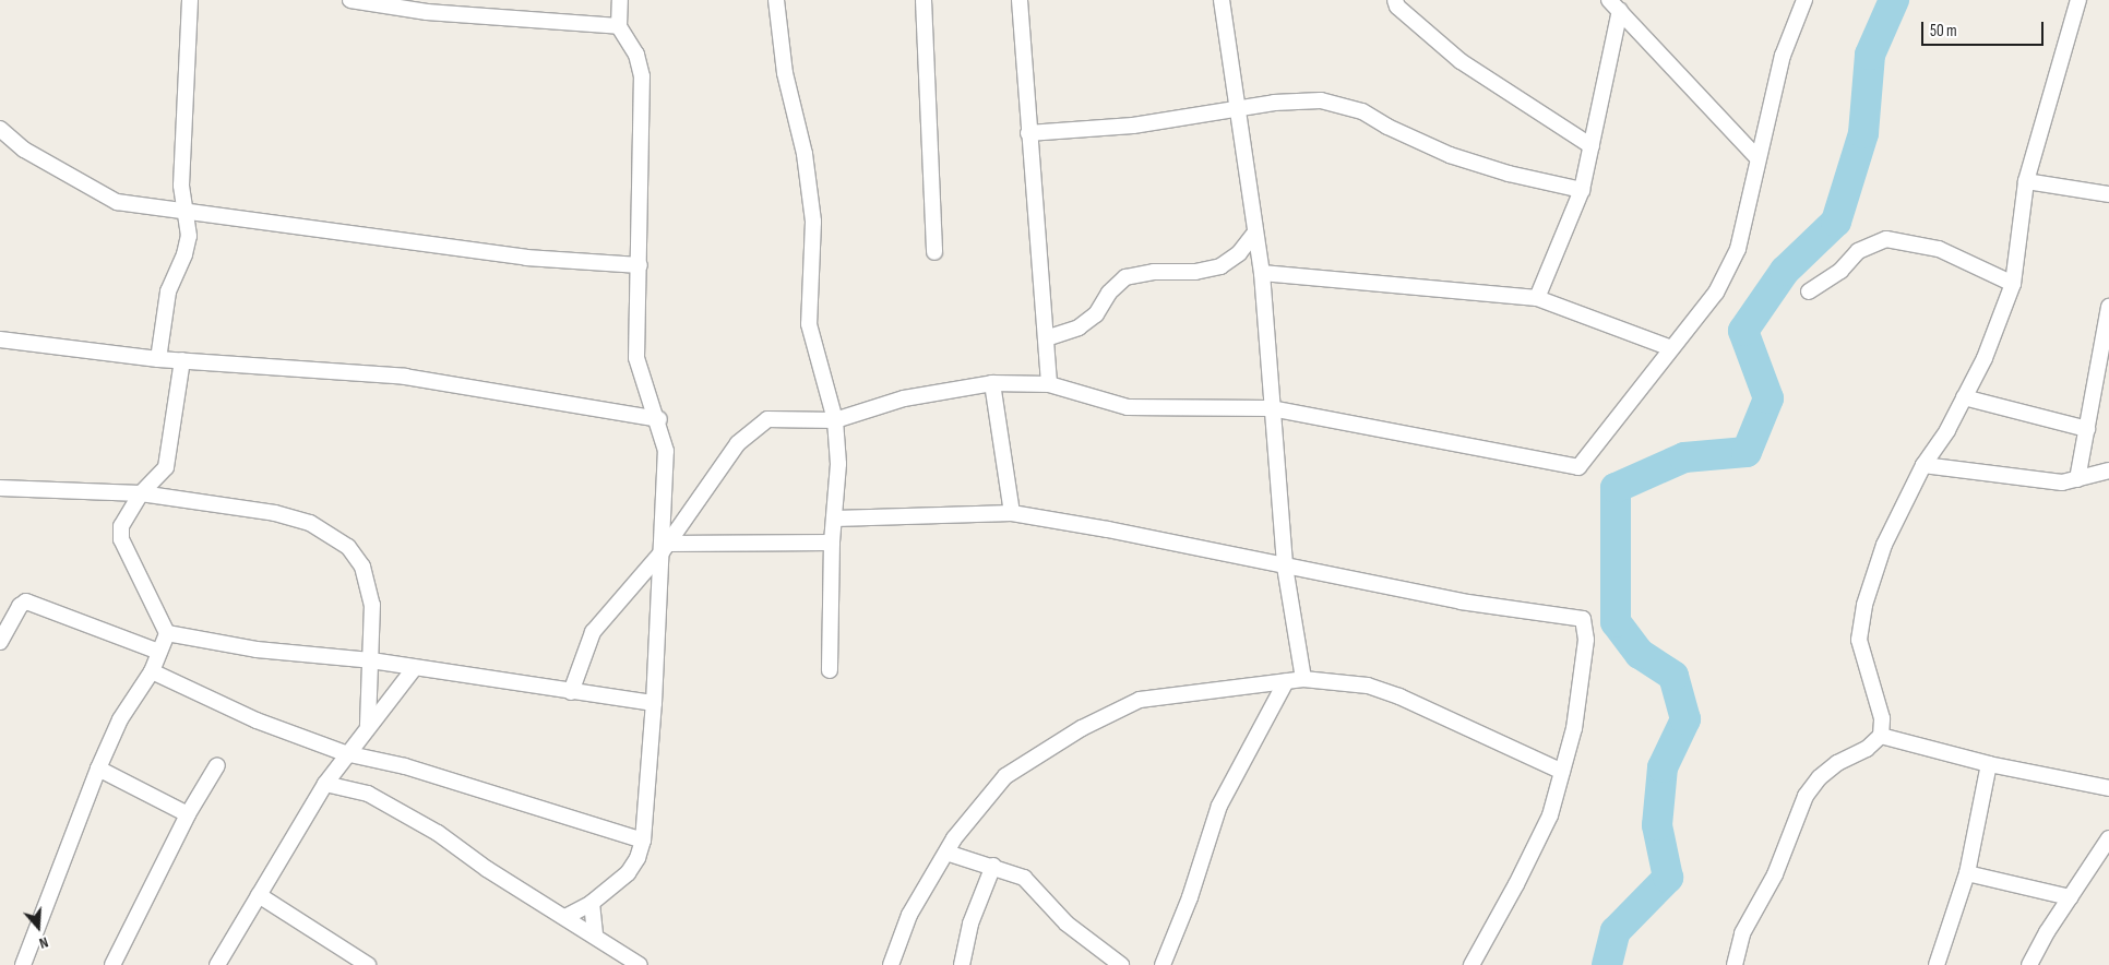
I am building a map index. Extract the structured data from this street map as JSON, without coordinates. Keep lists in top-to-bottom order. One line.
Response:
{"scale_bar":"50 m","north":"bottom"}
